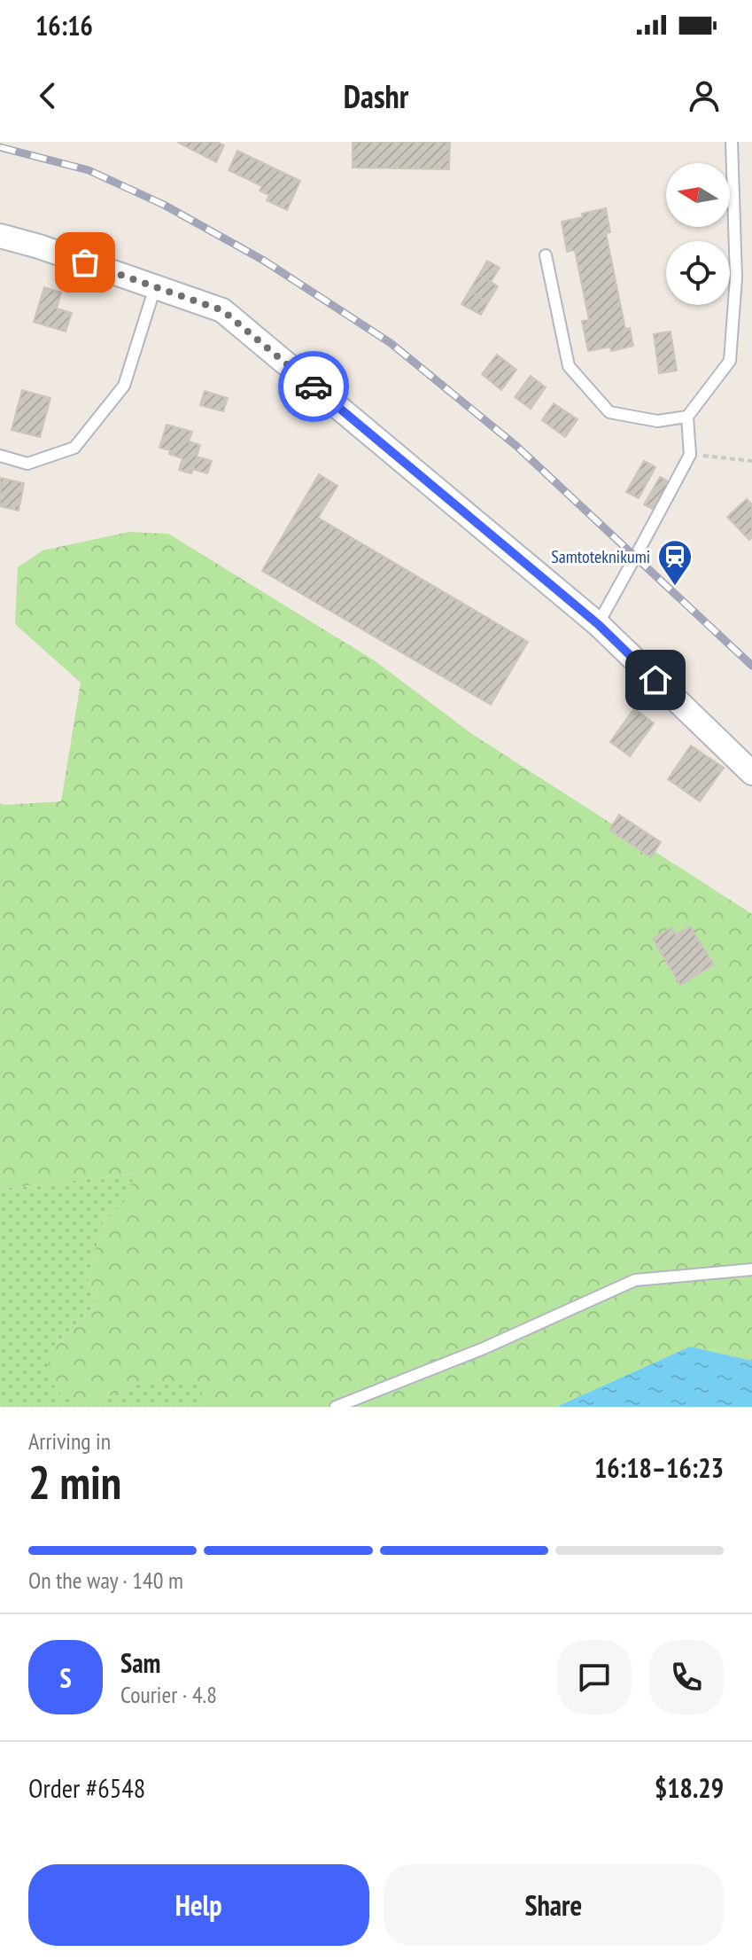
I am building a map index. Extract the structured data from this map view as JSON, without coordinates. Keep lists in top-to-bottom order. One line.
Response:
{"places":{"station":["Samtoteknikumi"]},"north":"left","page":{"status":"16:16","header":"Dashr","heading":["2 min","Arriving in","16:18–16:23"],"panel":["Sam","Courier · 4.8","Order #6548","$18.29"],"bar":"On the way · 140 m","round":"S","buttons":["Help","Share"]}}
